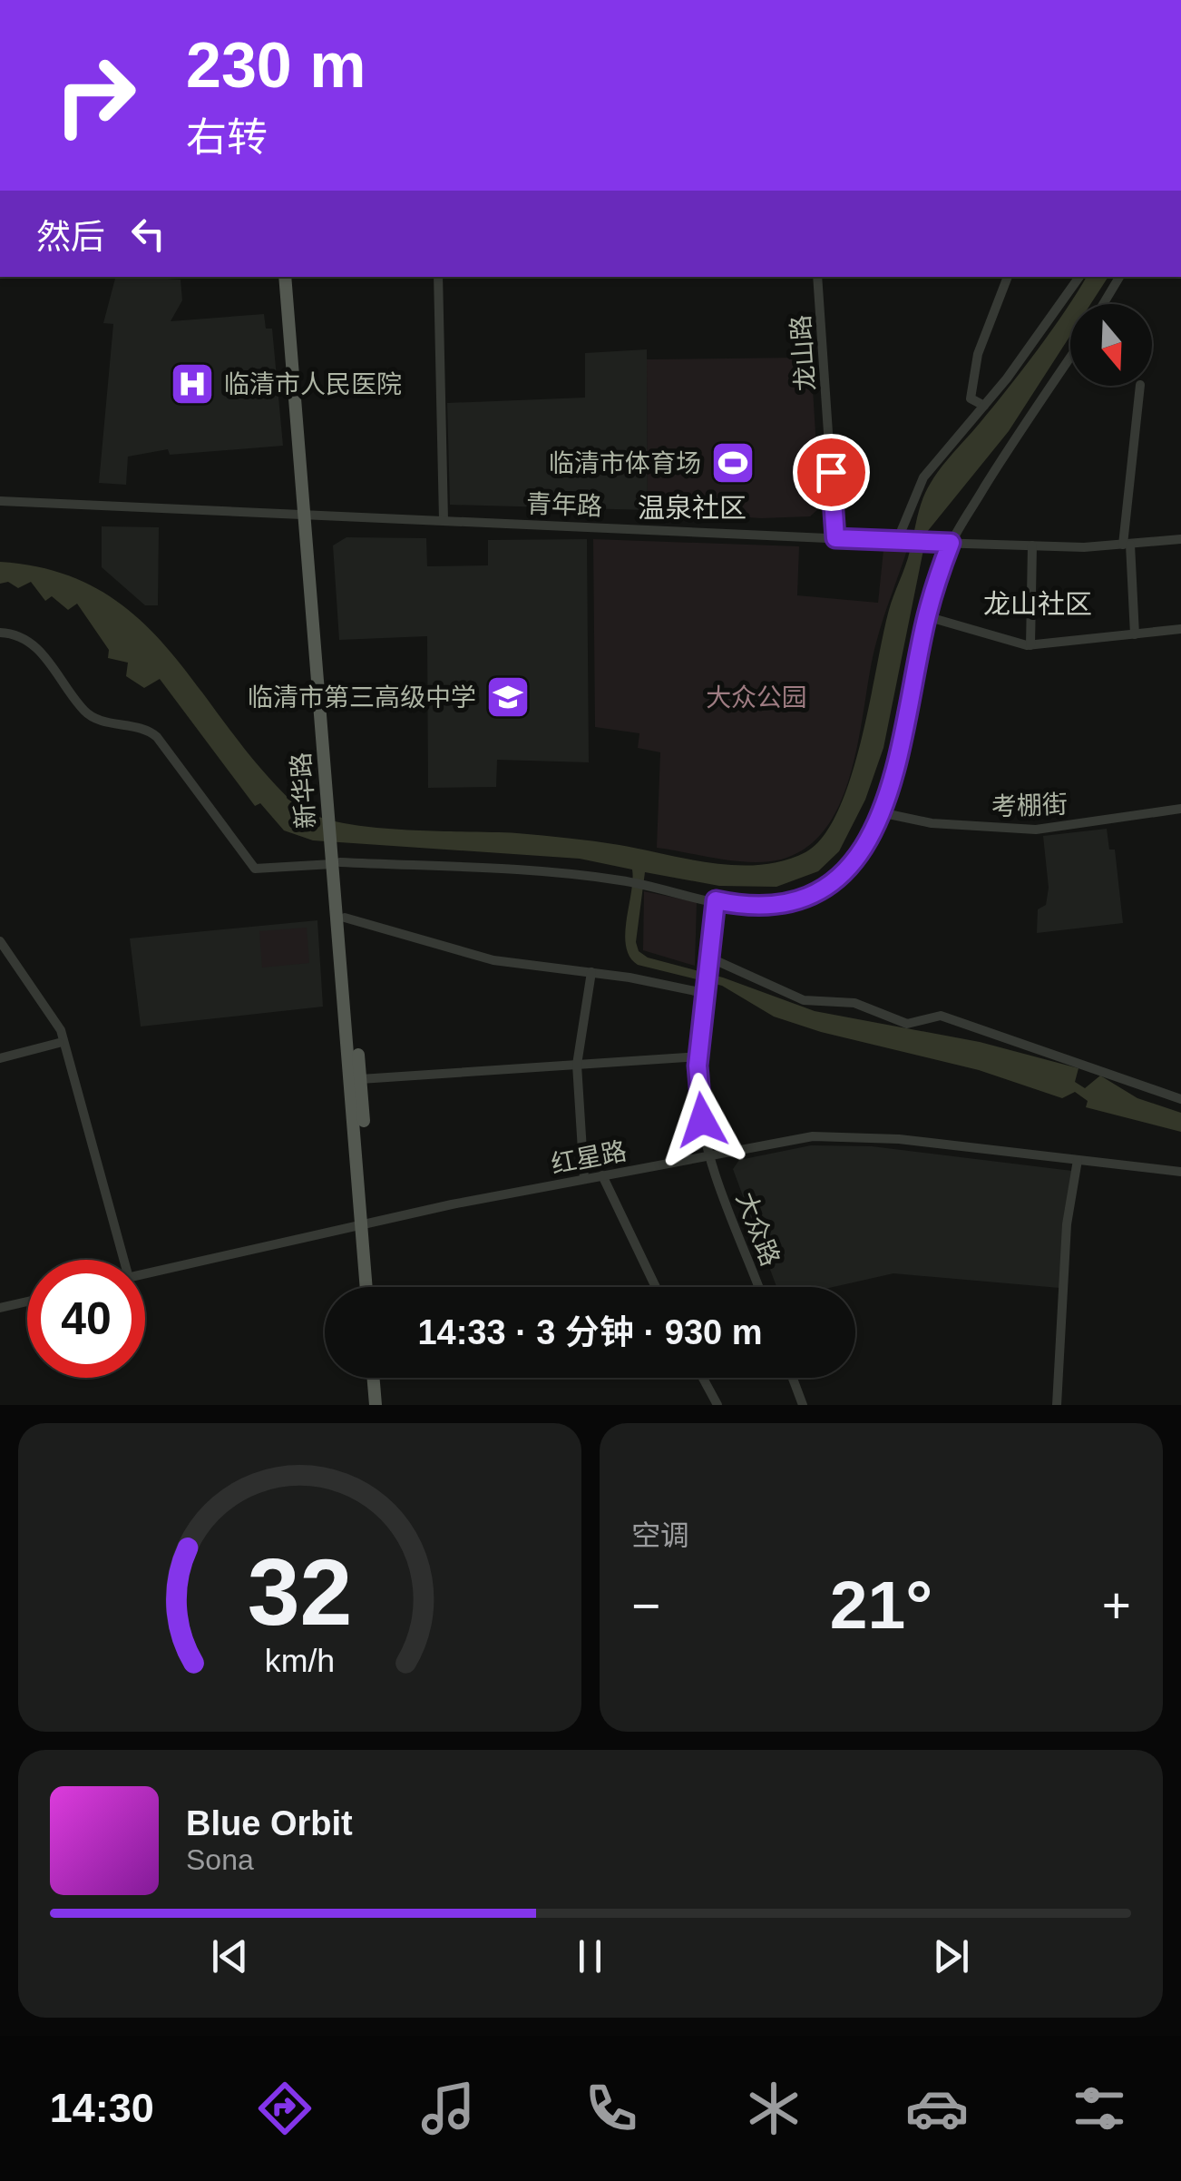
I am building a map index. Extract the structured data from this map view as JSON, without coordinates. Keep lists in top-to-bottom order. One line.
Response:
{"streets":{"main road":["新华路"],"street":["龙山路","青年路","考棚街","红星路","大众路"]},"crossings":[["龙山路","青年路"],["青年路","新华路"],["新华路","红星路"],["红星路","大众路"]],"districts":["温泉社区","龙山社区"],"parks":["大众公园"],"places":{"hospital":["临清市人民医院"],"sports":["临清市体育场"],"school or university":["临清市第三高级中学"]},"north":"bottom","page":{"turn":["230 m","右转"],"then":"然后","limit":"40","trip":"14:33 · 3 分钟 · 930 m","tile":"空调","heat":["−","21°","+"],"song":["Blue Orbit","Sona"],"tabs":"14:30","gauge":["32","km/h"]}}
